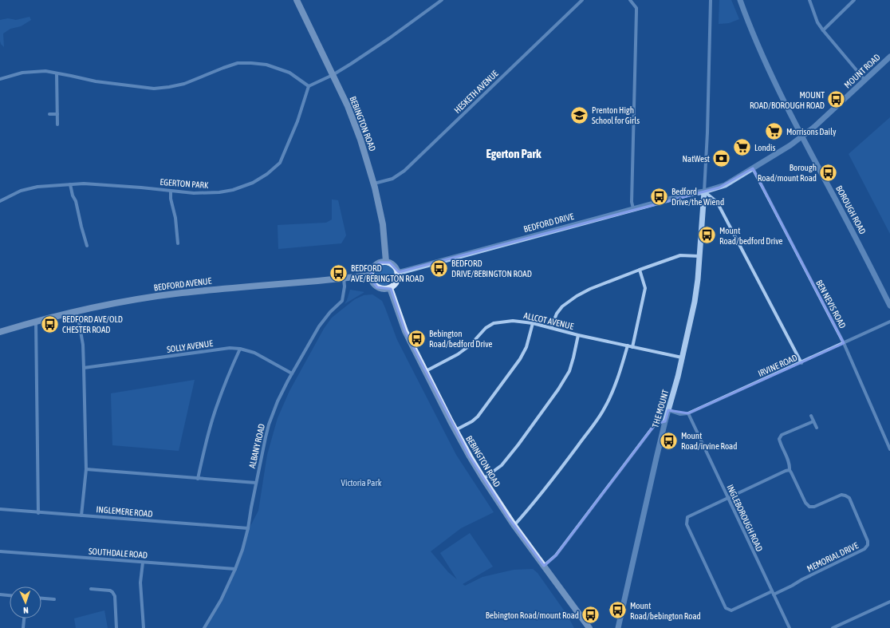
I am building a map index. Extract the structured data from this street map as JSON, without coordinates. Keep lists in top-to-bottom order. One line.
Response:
{"streets":{"main road":["BEBINGTON ROAD","BEDFORD AVENUE"],"street":["MOUNT ROAD","HESKETH AVENUE","EGERTON PARK","BOROUGH ROAD","BEDFORD DRIVE","BEN NEVIS ROAD","ALLCOT AVENUE","SOLLY AVENUE","IRVINE ROAD","THE MOUNT","ALBANY ROAD","INGLEMERE ROAD","INGLEBOROUGH ROAD","SOUTHDALE ROAD","MEMORIAL DRIVE"]},"crossings":[["MOUNT ROAD","BOROUGH ROAD"],["MOUNT ROAD","BEDFORD DRIVE"],["MOUNT ROAD","BEN NEVIS ROAD"],["MOUNT ROAD","THE MOUNT"],["HESKETH AVENUE","BEBINGTON ROAD"],["BEBINGTON ROAD","BEDFORD DRIVE"],["BEBINGTON ROAD","BEDFORD AVENUE"],["BEBINGTON ROAD","ALLCOT AVENUE"],["BEDFORD DRIVE","BEDFORD AVENUE"],["BEDFORD DRIVE","THE MOUNT"],["BEDFORD AVENUE","ALBANY ROAD"],["BEN NEVIS ROAD","IRVINE ROAD"],["ALLCOT AVENUE","THE MOUNT"],["SOLLY AVENUE","ALBANY ROAD"],["IRVINE ROAD","INGLEBOROUGH ROAD"],["ALBANY ROAD","INGLEMERE ROAD"],["ALBANY ROAD","SOUTHDALE ROAD"],["INGLEBOROUGH ROAD","MEMORIAL DRIVE"]],"districts":["Egerton Park"],"parks":["Victoria Park"],"places":{"bus stop":["MOUNT ROAD/BOROUGH ROAD","Borough Road/mount Road","Bedford Drive/the Wiend","Mount Road/bedford Drive","BEDFORD DRIVE/BEBINGTON ROAD","BEDFORD AVE/BEBINGTON ROAD","BEDFORD AVE/OLD CHESTER ROAD","Bebington Road/bedford Drive","Mount Road/irvine Road","Mount Road/bebington Road","Bebington Road/mount Road"],"school or university":["Prenton High School for Girls"],"supermarket":["Morrisons Daily","Londis"],"bank":["NatWest"]},"north":"bottom"}
